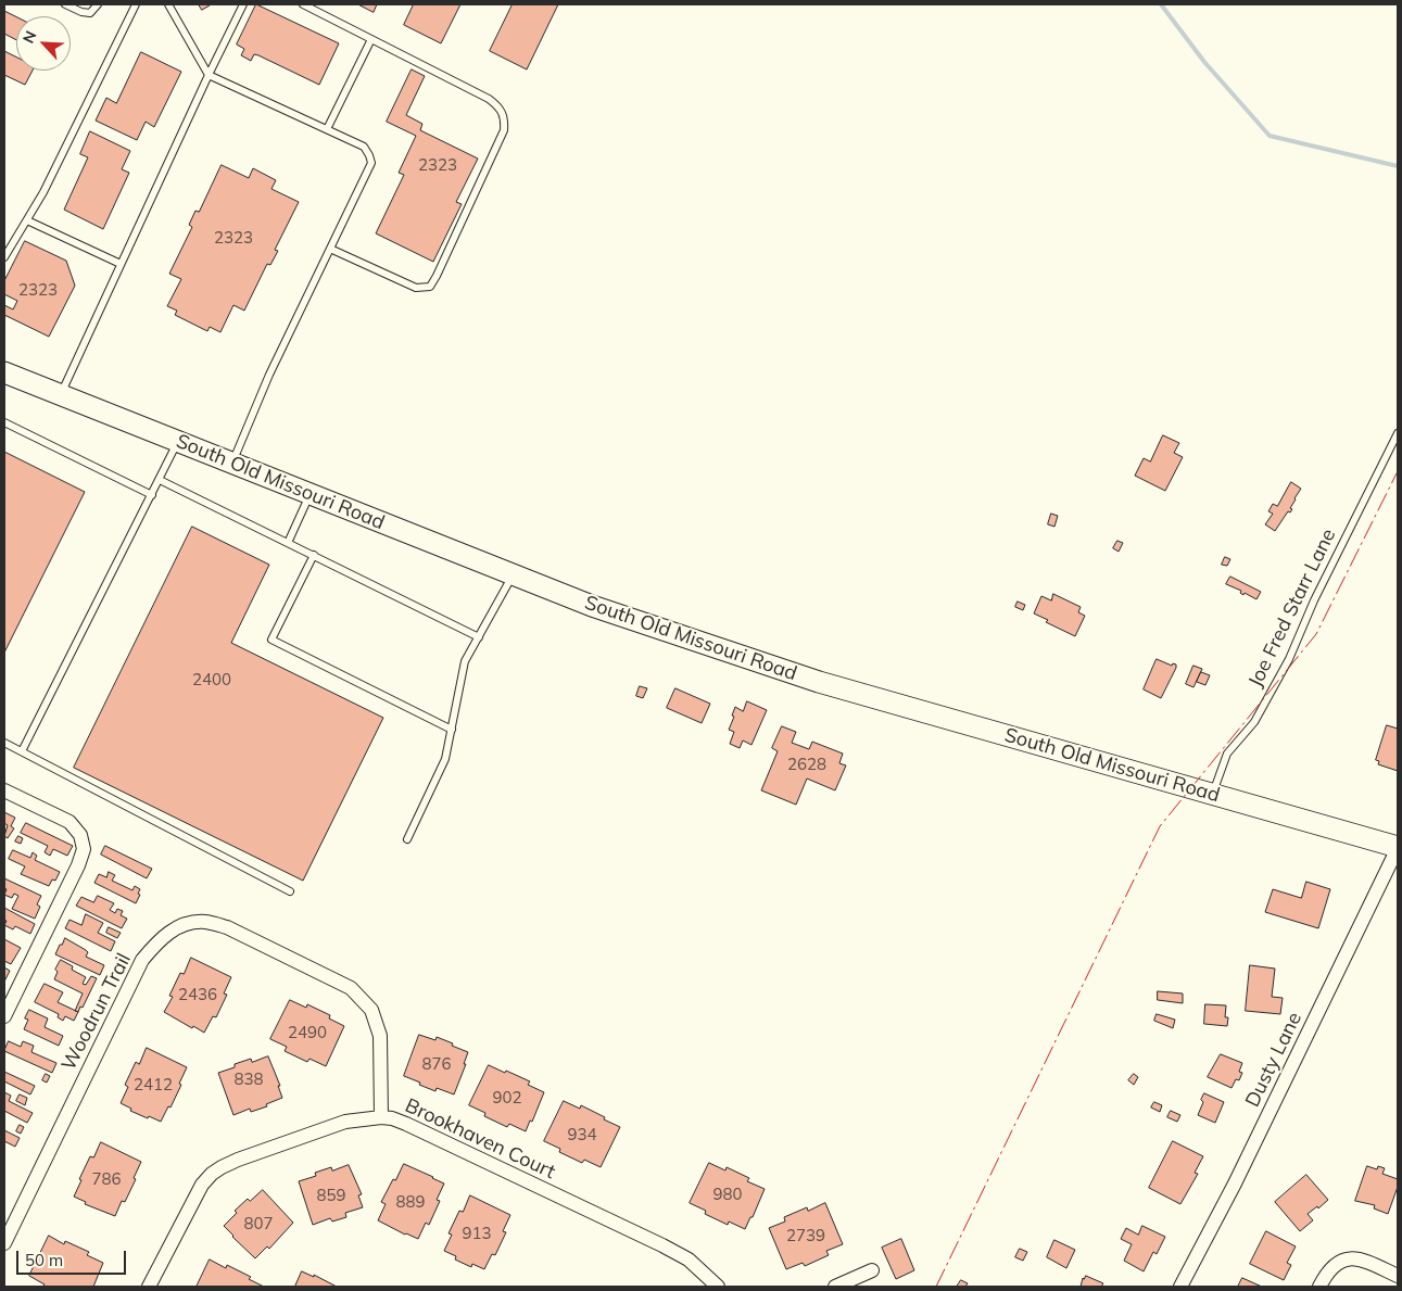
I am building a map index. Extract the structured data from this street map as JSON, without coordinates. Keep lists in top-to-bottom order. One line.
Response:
{"streets":{"main road":["South Old Missouri Road"],"street":["Woodrun Trail","Dusty Lane","Brookhaven Court"],"lane":["Joe Fred Starr Lane"]},"crossings":[["South Old Missouri Road","Joe Fred Starr Lane"],["South Old Missouri Road","Dusty Lane"],["Woodrun Trail","Brookhaven Court"]],"house_numbers":["2323","2323","2323","2400","2628","2436","2490","876","838","2412","902","934","786","980","859","889","807","913","2739"],"scale_bar":"50 m","north":"top left"}
